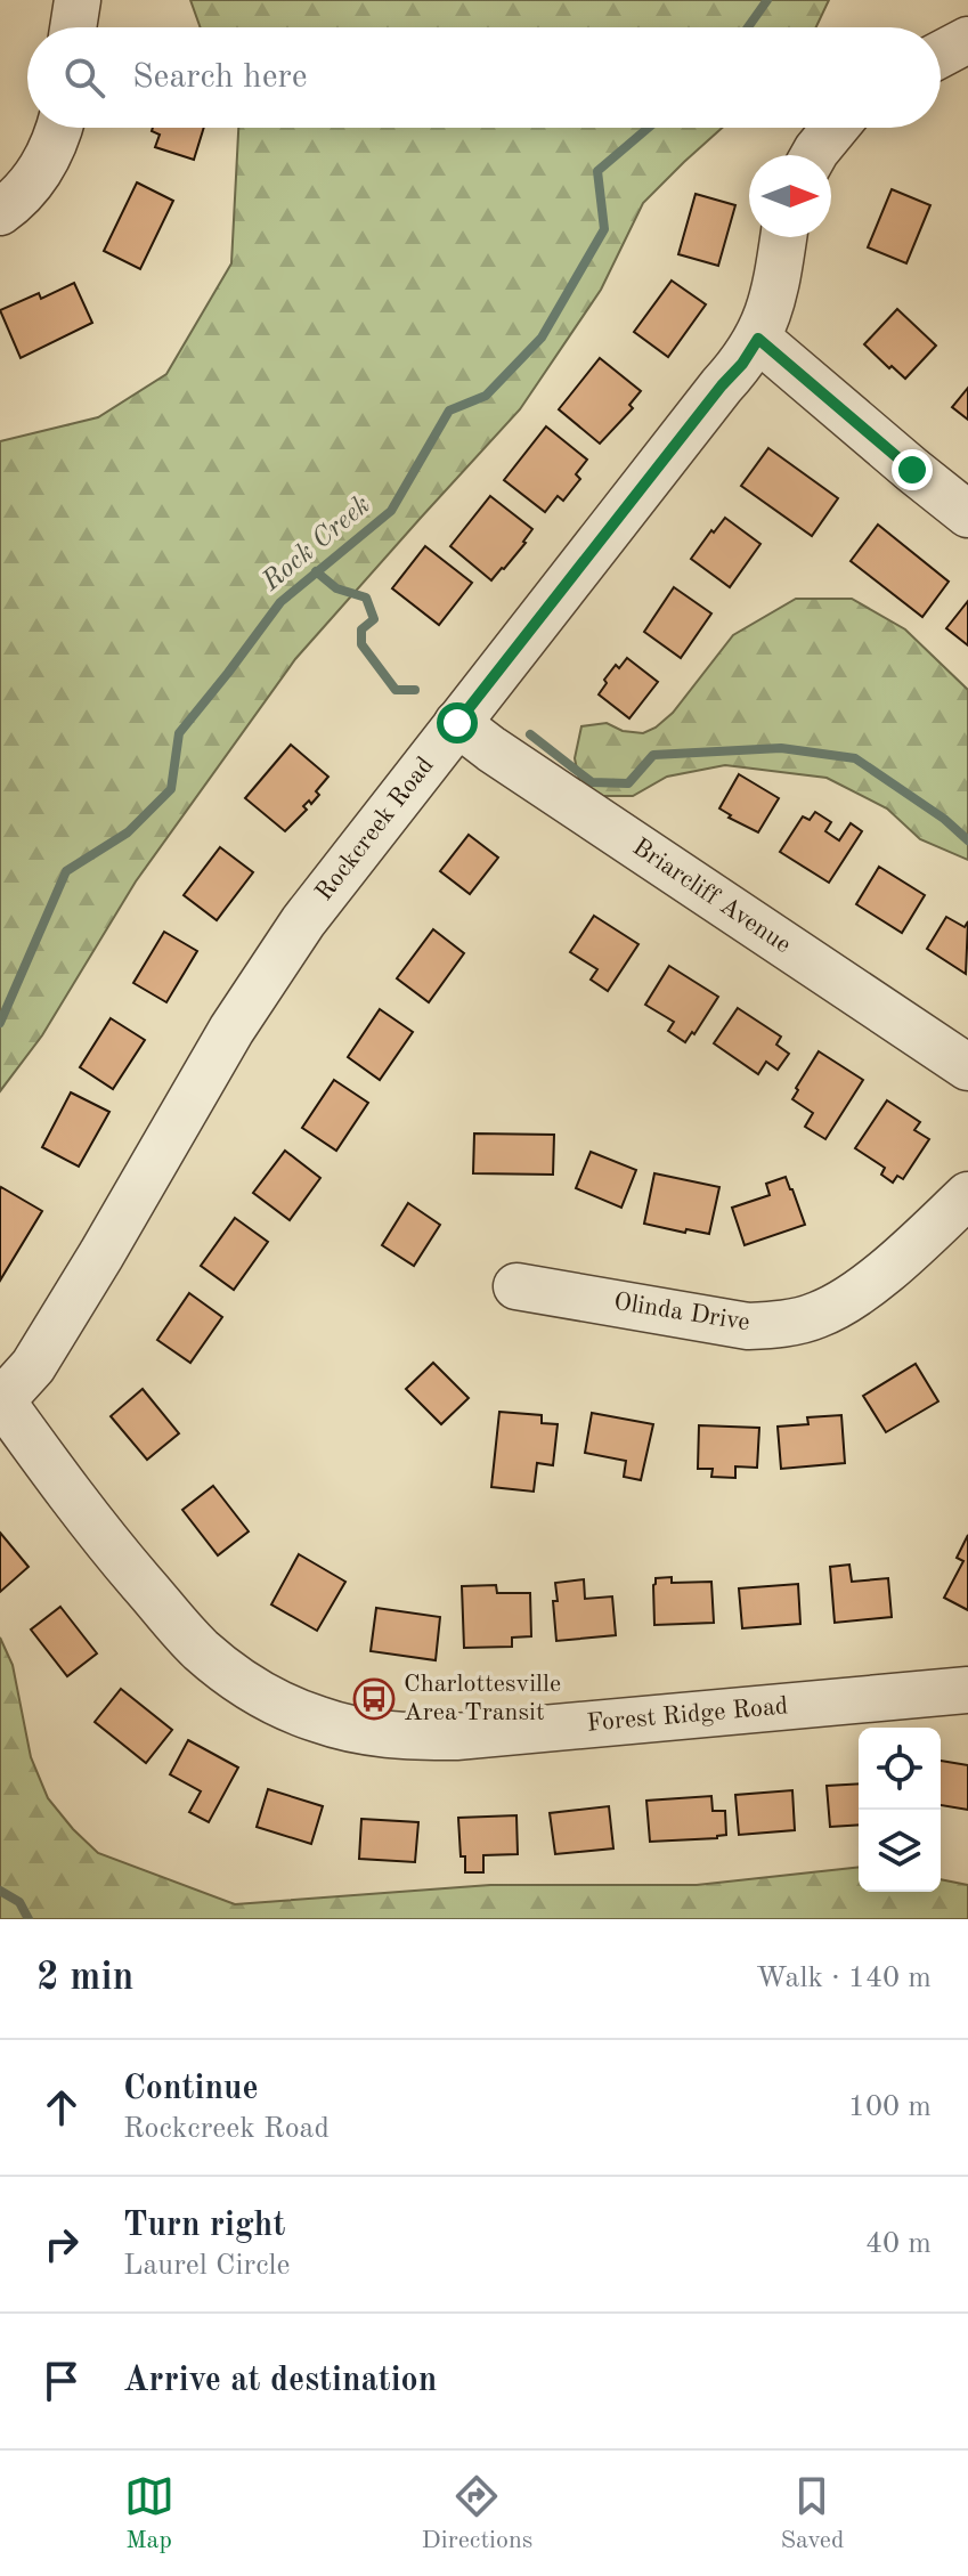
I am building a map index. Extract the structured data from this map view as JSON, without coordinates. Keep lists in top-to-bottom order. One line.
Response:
{"streets":{"street":["Rockcreek Road","Briarcliff Avenue","Olinda Drive","Forest Ridge Road"]},"crossings":[["Rockcreek Road","Briarcliff Avenue"],["Rockcreek Road","Forest Ridge Road"]],"water":["Rock Creek"],"places":{"bus stop":["Charlottesville Area Transit"]},"north":"right","page":{"search":"Search here","heading":["2 min","Walk · 140 m"],"list":[["Continue","Rockcreek Road","100 m"],["Turn right","Laurel Circle","40 m"],"Arrive at destination"],"nav":["Map","Directions","Saved"]}}
